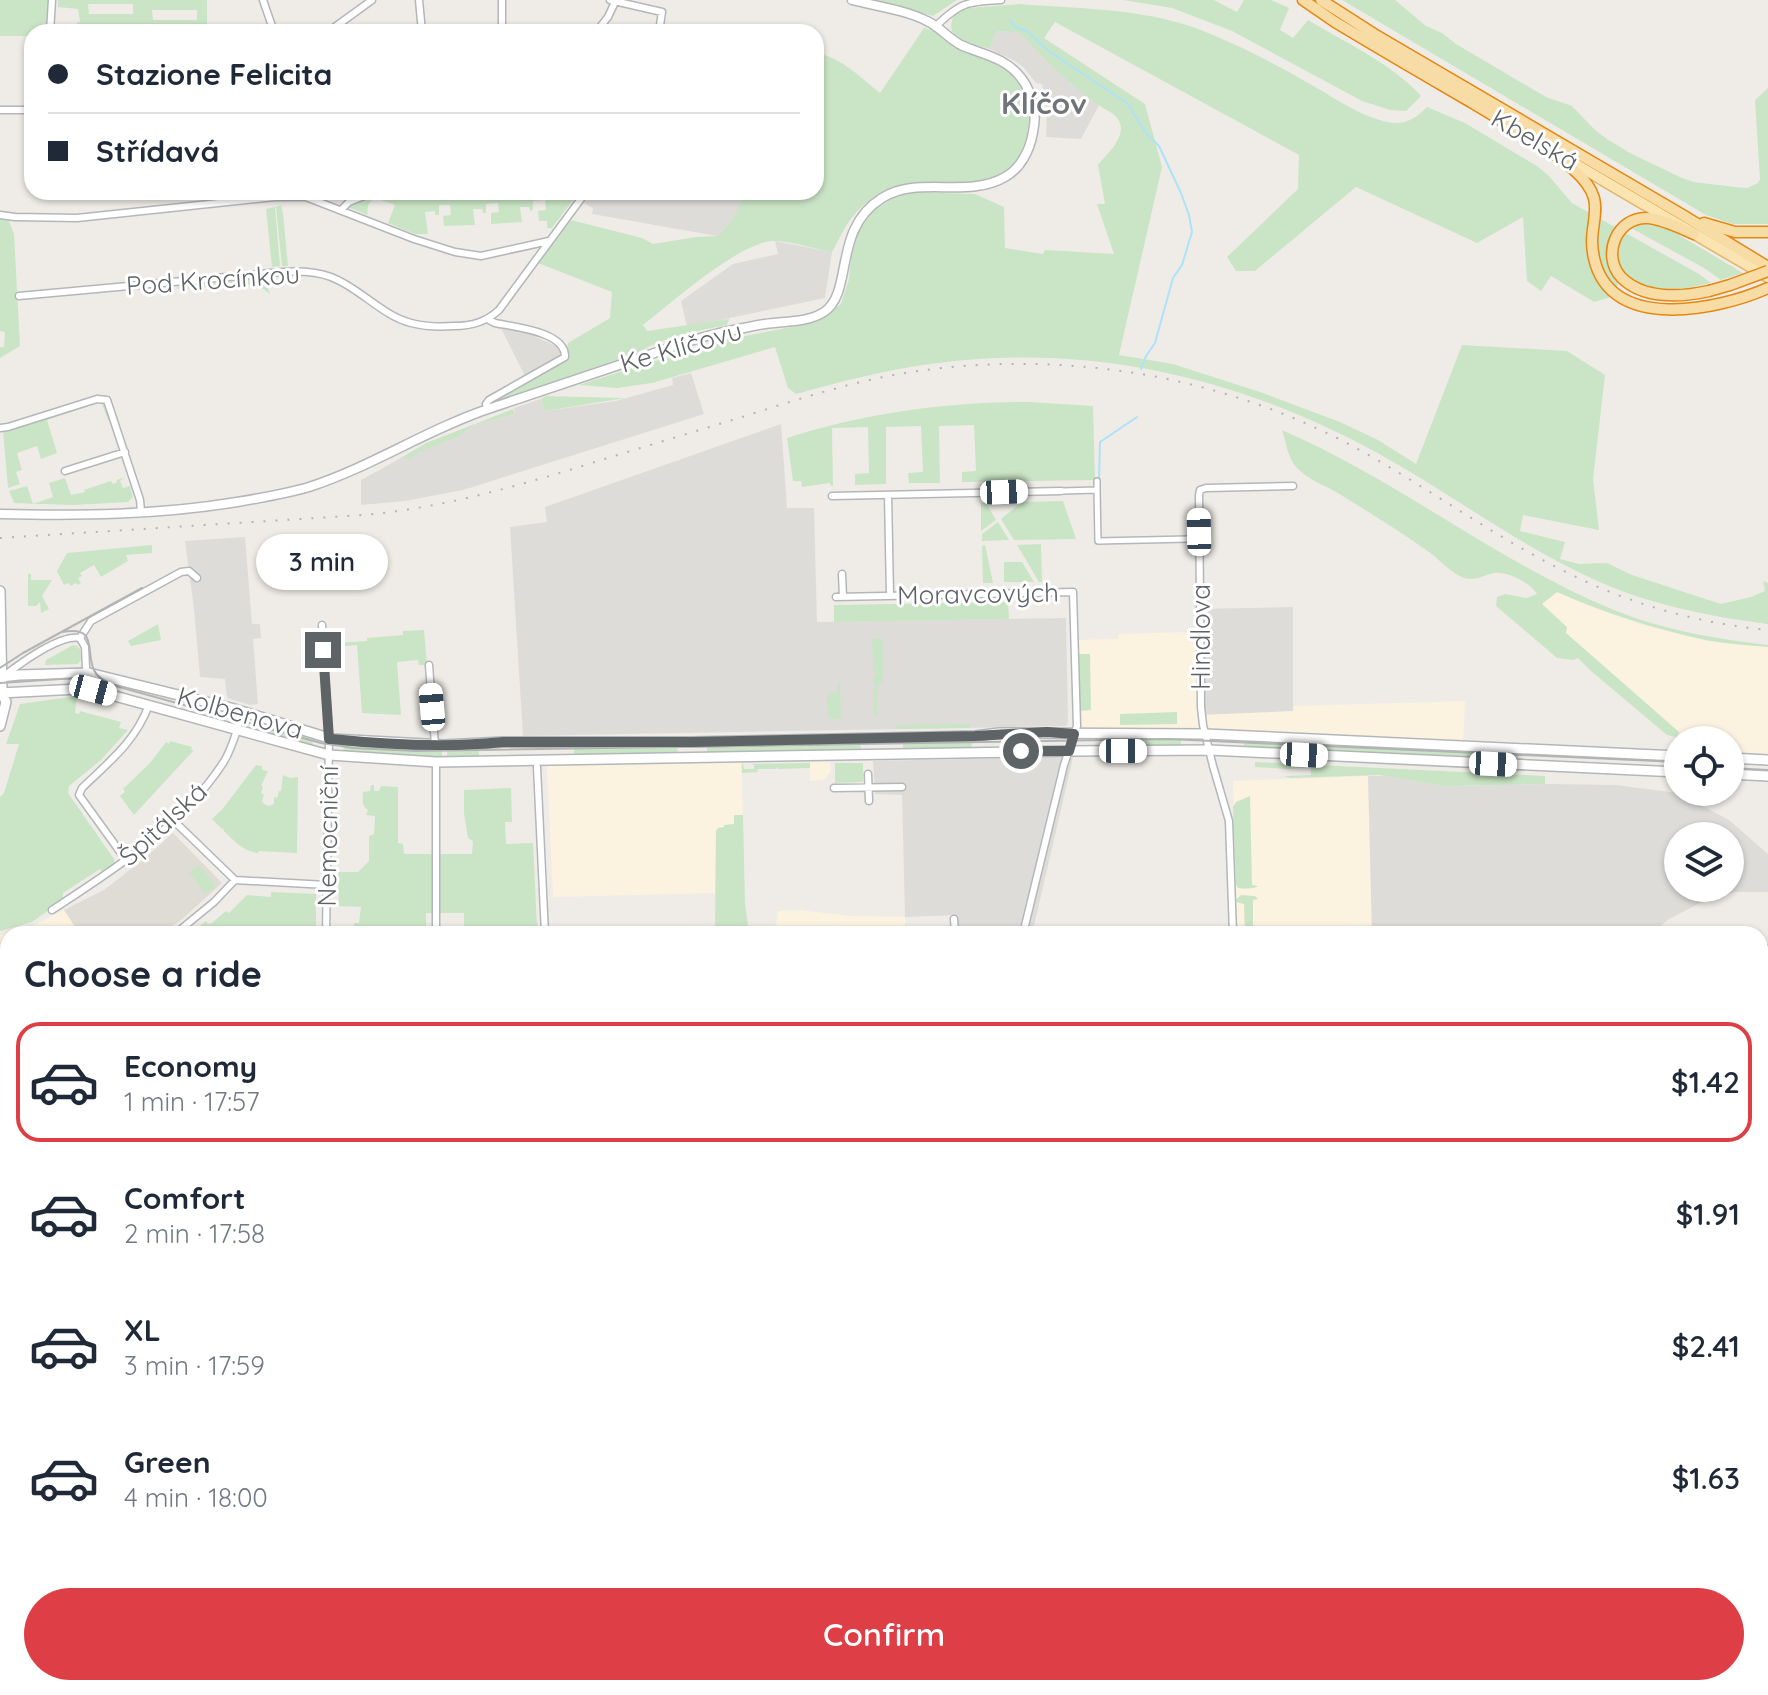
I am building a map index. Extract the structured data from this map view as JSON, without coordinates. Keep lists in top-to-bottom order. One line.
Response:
{"streets":{"highway":["Kbelská"],"main road":["Kolbenova"],"street":["Pod Krocínkou","Ke Klíčovu","Moravcových","Hindlova","Špitálská","Nemocniční"]},"crossings":[["Pod Krocínkou","Ke Klíčovu"],["Moravcových","Kolbenova"],["Hindlova","Kolbenova"],["Kolbenova","Špitálská"],["Kolbenova","Nemocniční"]],"districts":["Klíčov"],"page":{"banner":["Stazione Felicita","Střídavá"],"bubble":"3 min","heading":"Choose a ride","list":[{"name":"Economy","note":"1 min · 17:57","value":"$1.42"},{"name":"Comfort","note":"2 min · 17:58","value":"$1.91"},{"name":"XL","note":"3 min · 17:59","value":"$2.41"},{"name":"Green","note":"4 min · 18:00","value":"$1.63"}],"buttons":"Confirm"}}
